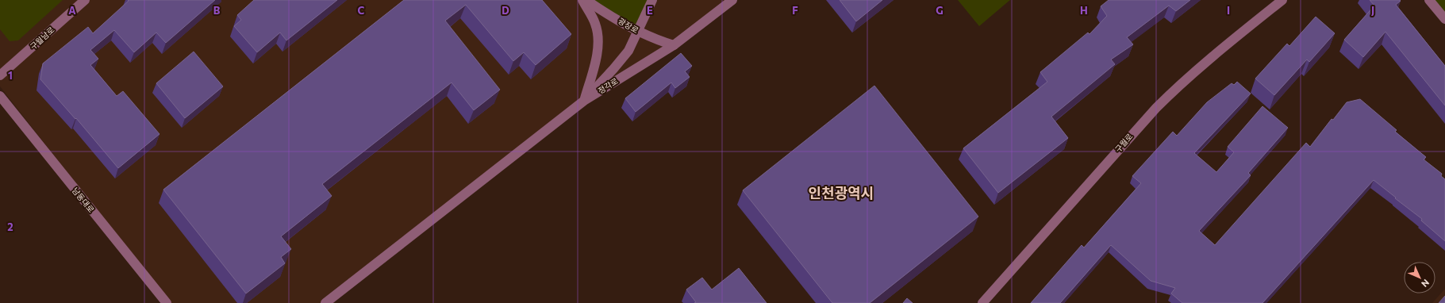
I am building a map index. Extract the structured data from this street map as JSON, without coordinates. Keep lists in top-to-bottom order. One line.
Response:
{"streets":{"street":["광장로","구월남로","정각로","구월로","남동대로"]},"crossings":[["광장로","정각로"]],"districts":["인천광역시"],"north":"bottom right","grid":{"columns":["A","B","C","D","E","F","G","H","I","J"],"rows":["1","2"]}}
